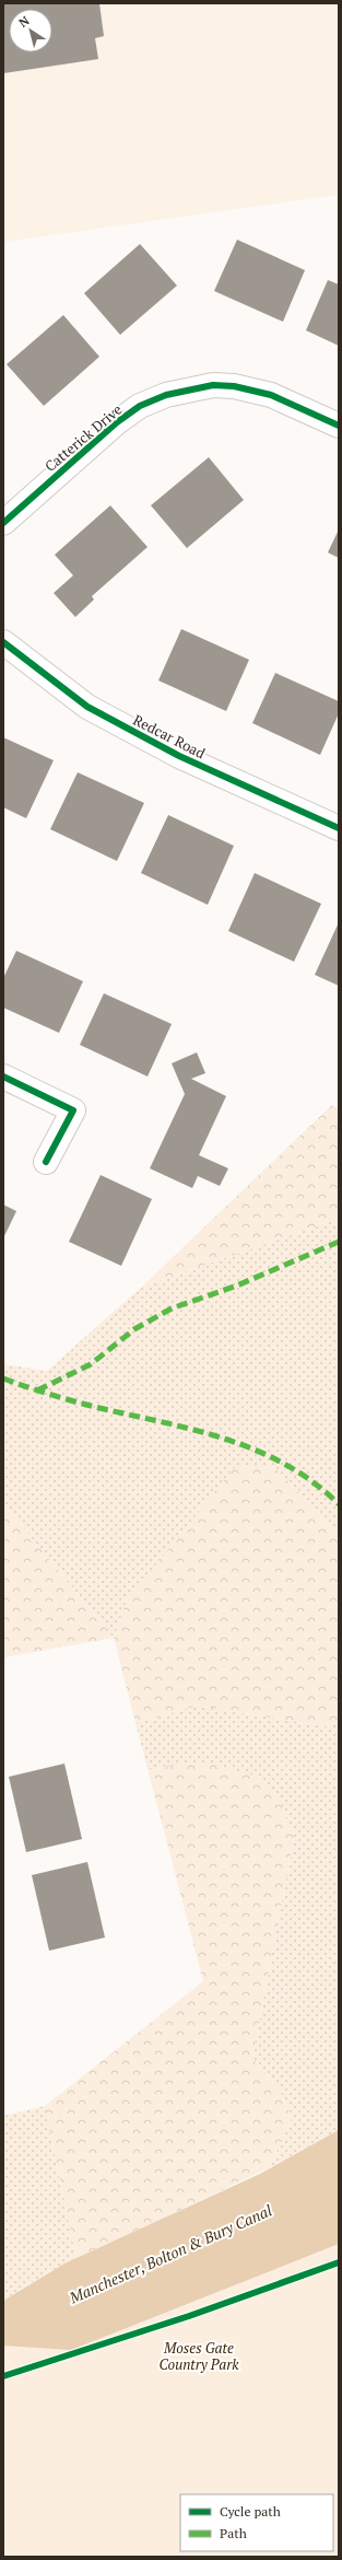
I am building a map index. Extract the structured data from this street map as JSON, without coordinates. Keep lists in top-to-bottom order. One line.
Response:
{"streets":{"street":["Catterick Drive","Redcar Road"]},"water":["Manchester, Bolton & Bury Canal"],"parks":["Moses Gate Country Park"],"legend":["Cycle path","Path"],"north":"top left"}
